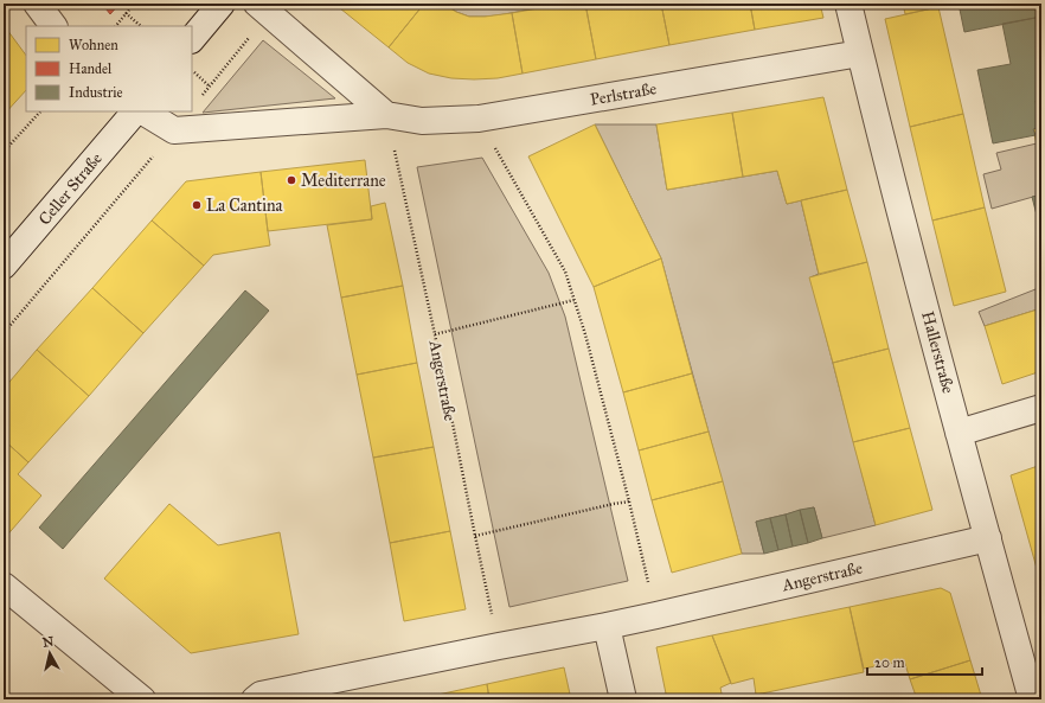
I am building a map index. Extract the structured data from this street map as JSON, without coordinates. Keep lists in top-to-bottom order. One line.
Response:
{"streets":{"street":["Perlstraße","Celler Straße","Hallerstraße","Angerstraße"]},"crossings":[["Perlstraße","Hallerstraße"],["Perlstraße","Angerstraße"],["Hallerstraße","Angerstraße"]],"places":["Mediterrane","La Cantina"],"legend":["Wohnen","Handel","Industrie"],"scale_bar":"20 m","north":"top"}
